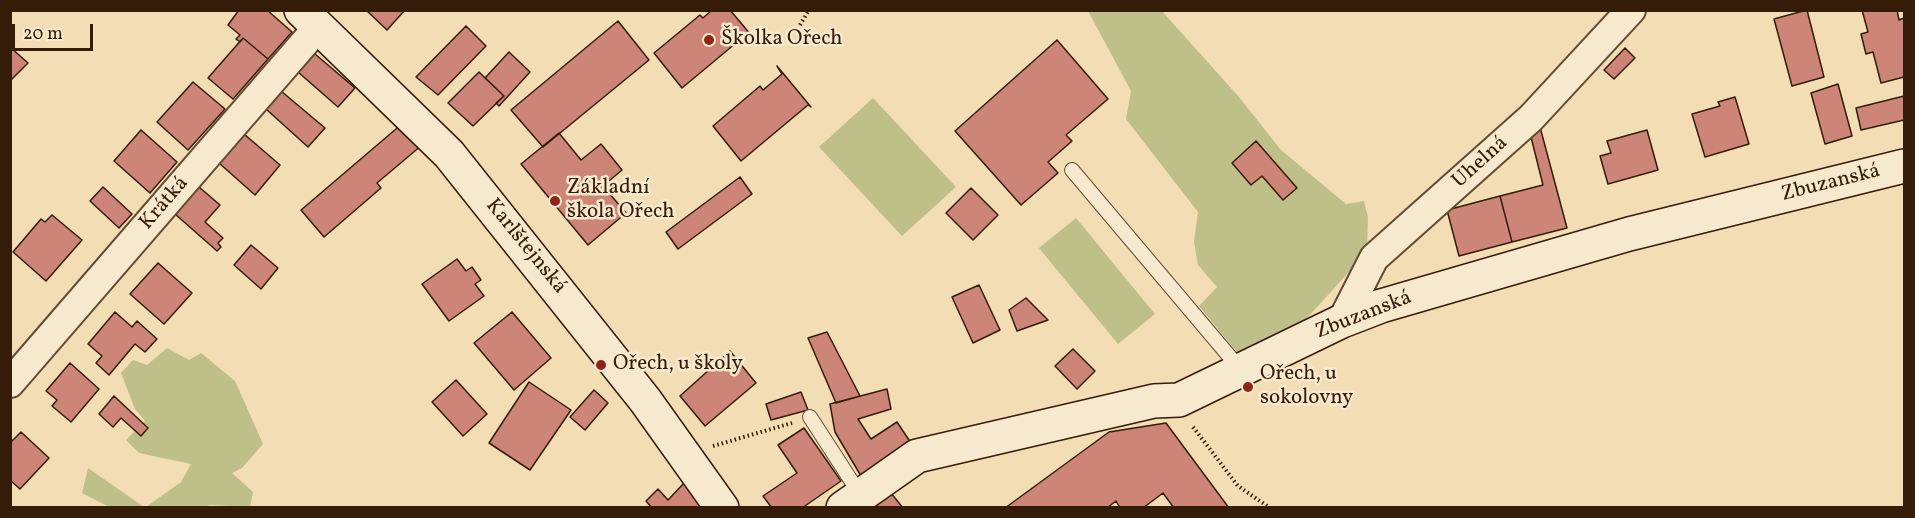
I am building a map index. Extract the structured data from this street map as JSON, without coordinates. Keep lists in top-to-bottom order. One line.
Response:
{"streets":{"street":["Uhelná","Zbuzanská","Krátká","Karlštejnská"]},"crossings":[["Uhelná","Zbuzanská"],["Krátká","Karlštejnská"]],"places":["Školka Ořech","Základní škola Ořech","Ořech, u školy","Ořech, u sokolovny"],"scale_bar":"20 m"}
